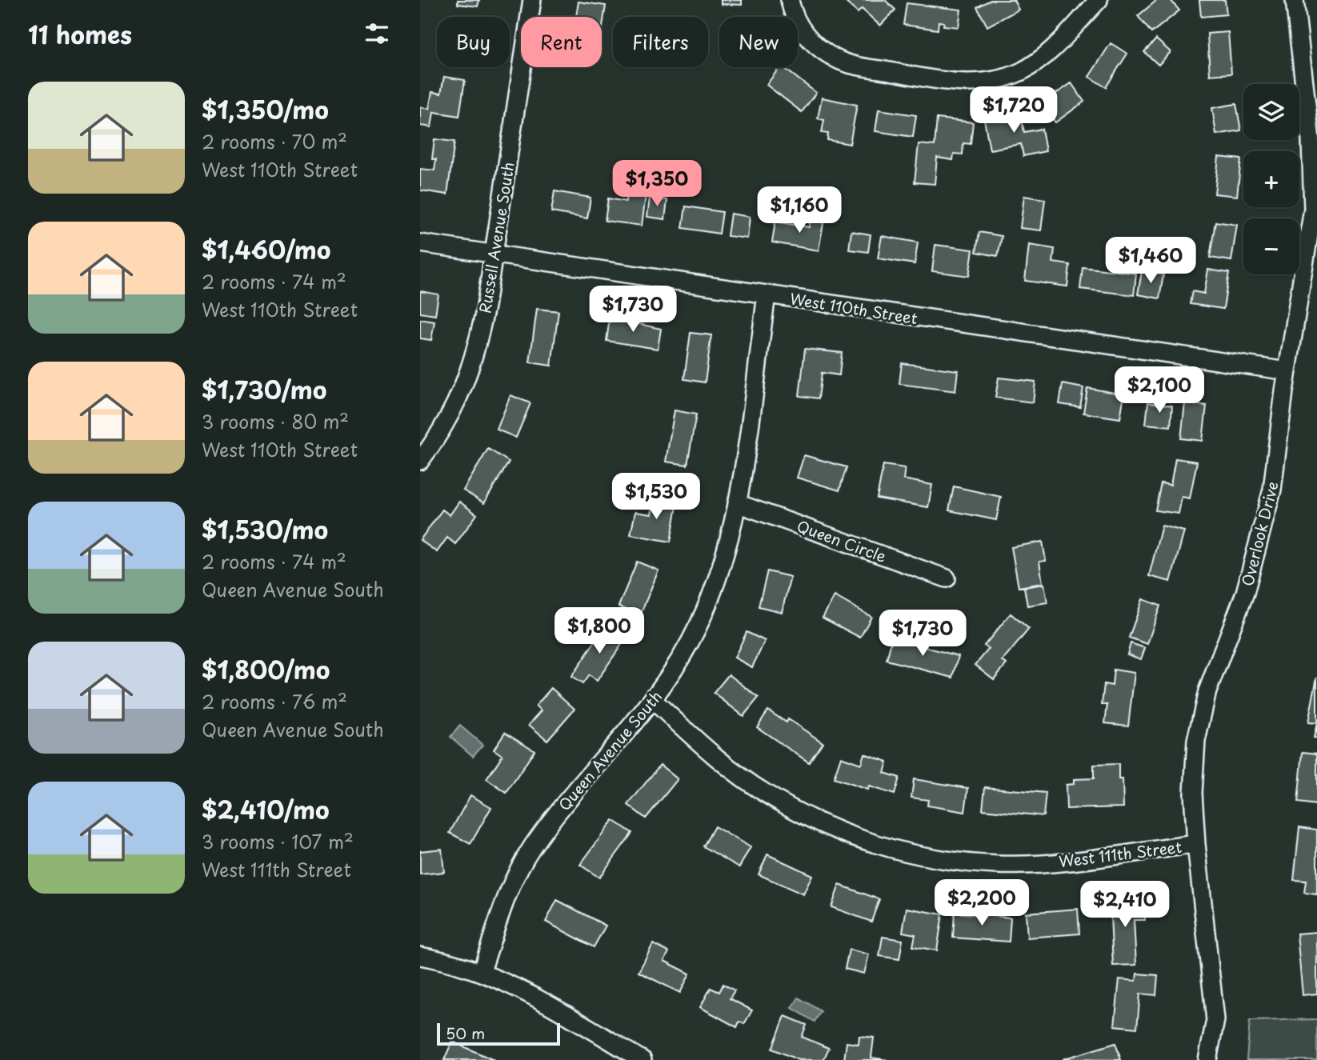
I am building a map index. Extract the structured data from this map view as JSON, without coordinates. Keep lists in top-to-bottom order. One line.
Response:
{"streets":{"street":["Russell Avenue South","West 110th Street","Overlook Drive","Queen Circle","Queen Avenue South","West 111th Street"]},"crossings":[["Russell Avenue South","West 110th Street"],["West 110th Street","Overlook Drive"],["West 110th Street","Queen Avenue South"],["Overlook Drive","West 111th Street"],["Queen Circle","Queen Avenue South"],["Queen Avenue South","West 111th Street"]],"scale_bar":"50 m","page":{"heading":"11 homes","chip":["Buy","Rent","Filters","New"],"list":[{"name":"$1,350/mo","note":"2 rooms · 70 m² · West 110th Street"},{"name":"$1,460/mo","note":"2 rooms · 74 m² · West 110th Street"},{"name":"$1,730/mo","note":"3 rooms · 80 m² · West 110th Street"},{"name":"$1,530/mo","note":"2 rooms · 74 m² · Queen Avenue South"},{"name":"$1,800/mo","note":"2 rooms · 76 m² · Queen Avenue South"},{"name":"$2,410/mo","note":"3 rooms · 107 m² · West 111th Street"}],"map_buttons":["+","−"],"price":["$1,720","$1,350","$1,160","$1,460","$1,730","$2,100","$1,530","$1,800","$1,730","$2,200","$2,410"],"scale":"50 m"}}
